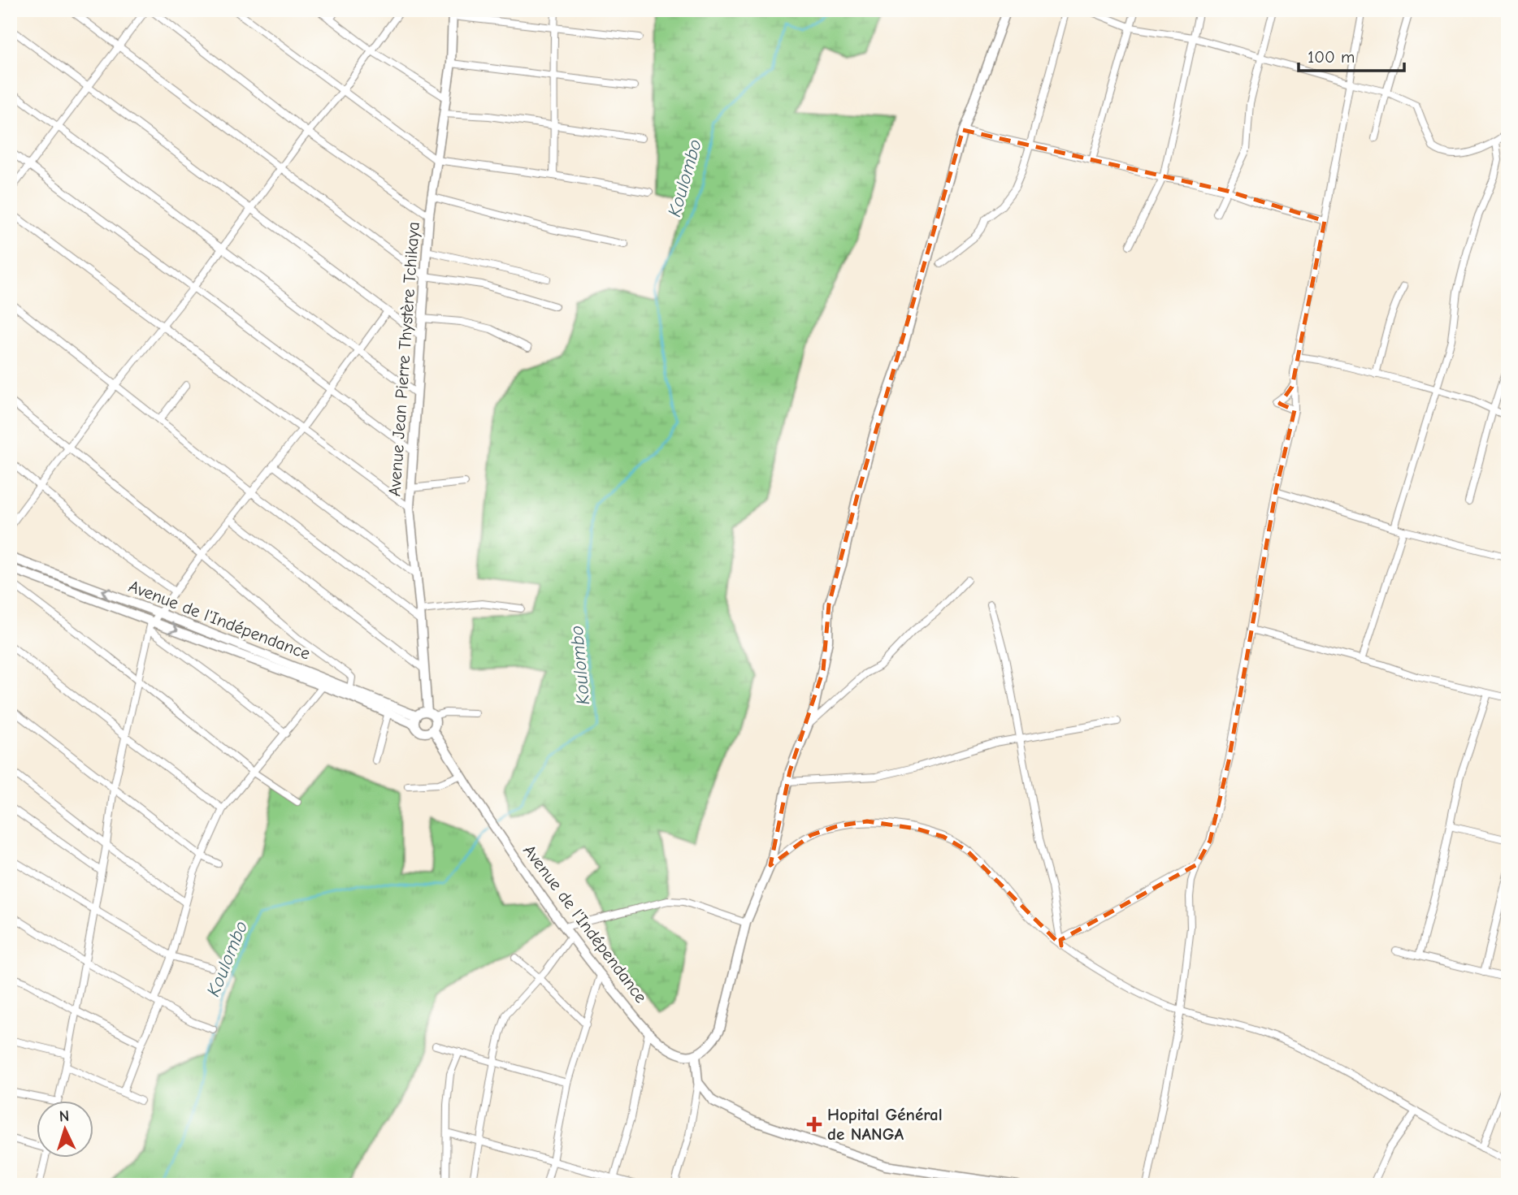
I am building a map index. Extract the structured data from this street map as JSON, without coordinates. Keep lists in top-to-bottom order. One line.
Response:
{"streets":{"street":["Avenue Jean Pierre Thystère Tchikaya","Avenue de l'Indépendance"]},"crossings":[["Avenue Jean Pierre Thystère Tchikaya","Avenue de l'Indépendance"]],"water":["Koulombo"],"places":{"health":["Hopital Général de NANGA"]},"scale_bar":"100 m","north":"top"}
